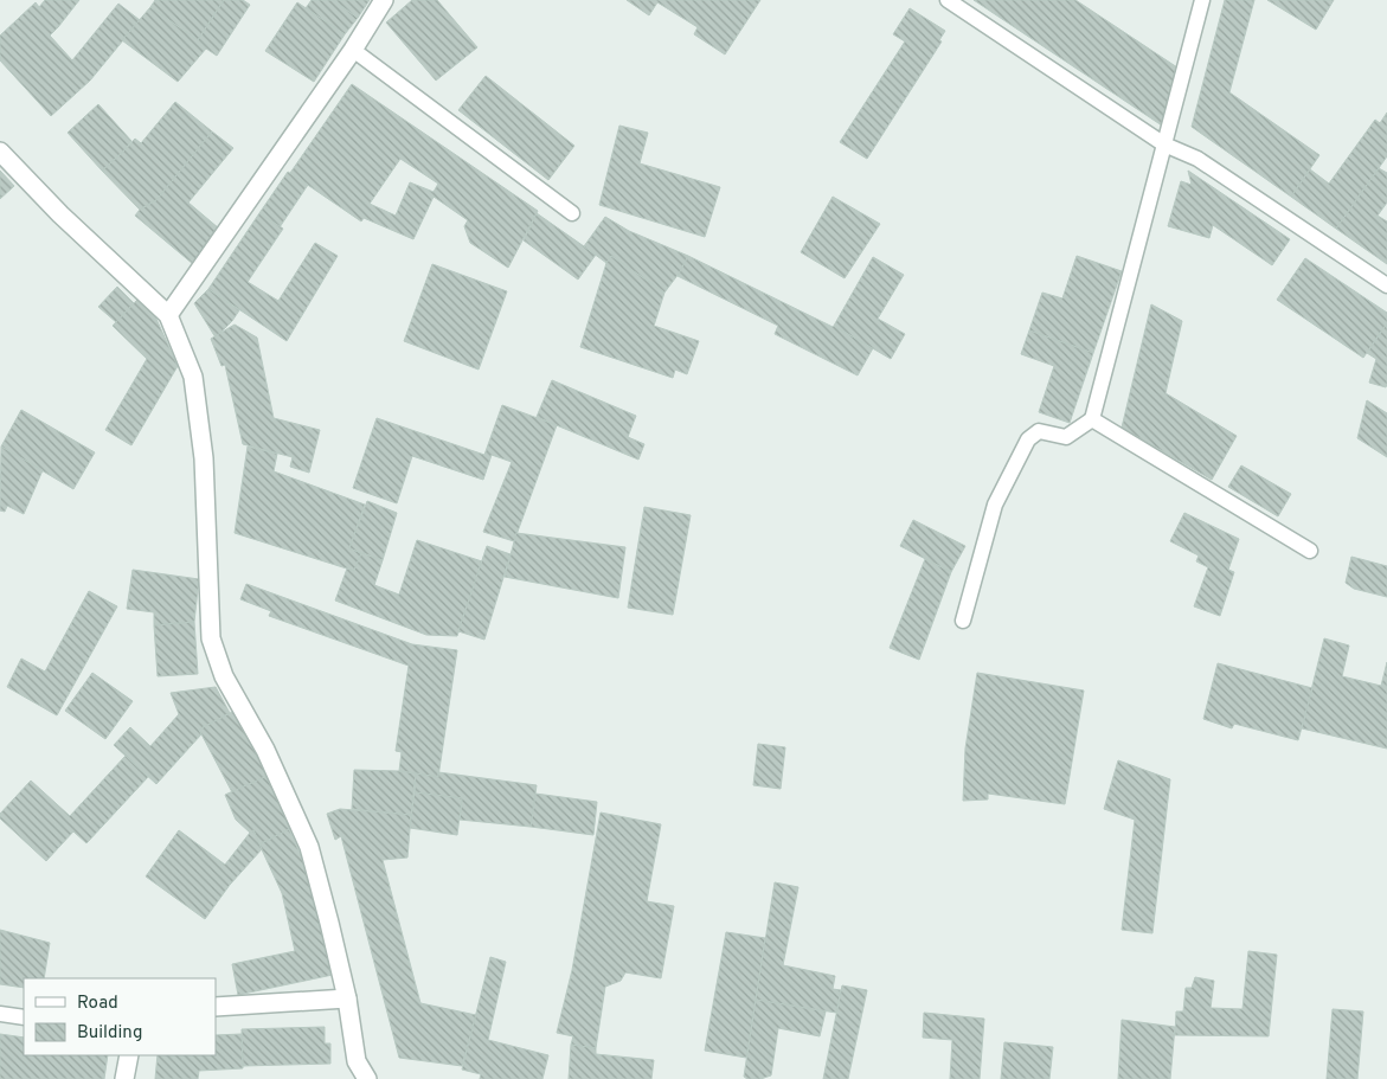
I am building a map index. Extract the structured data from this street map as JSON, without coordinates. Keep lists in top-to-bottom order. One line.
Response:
{"legend":["Road","Building"]}
